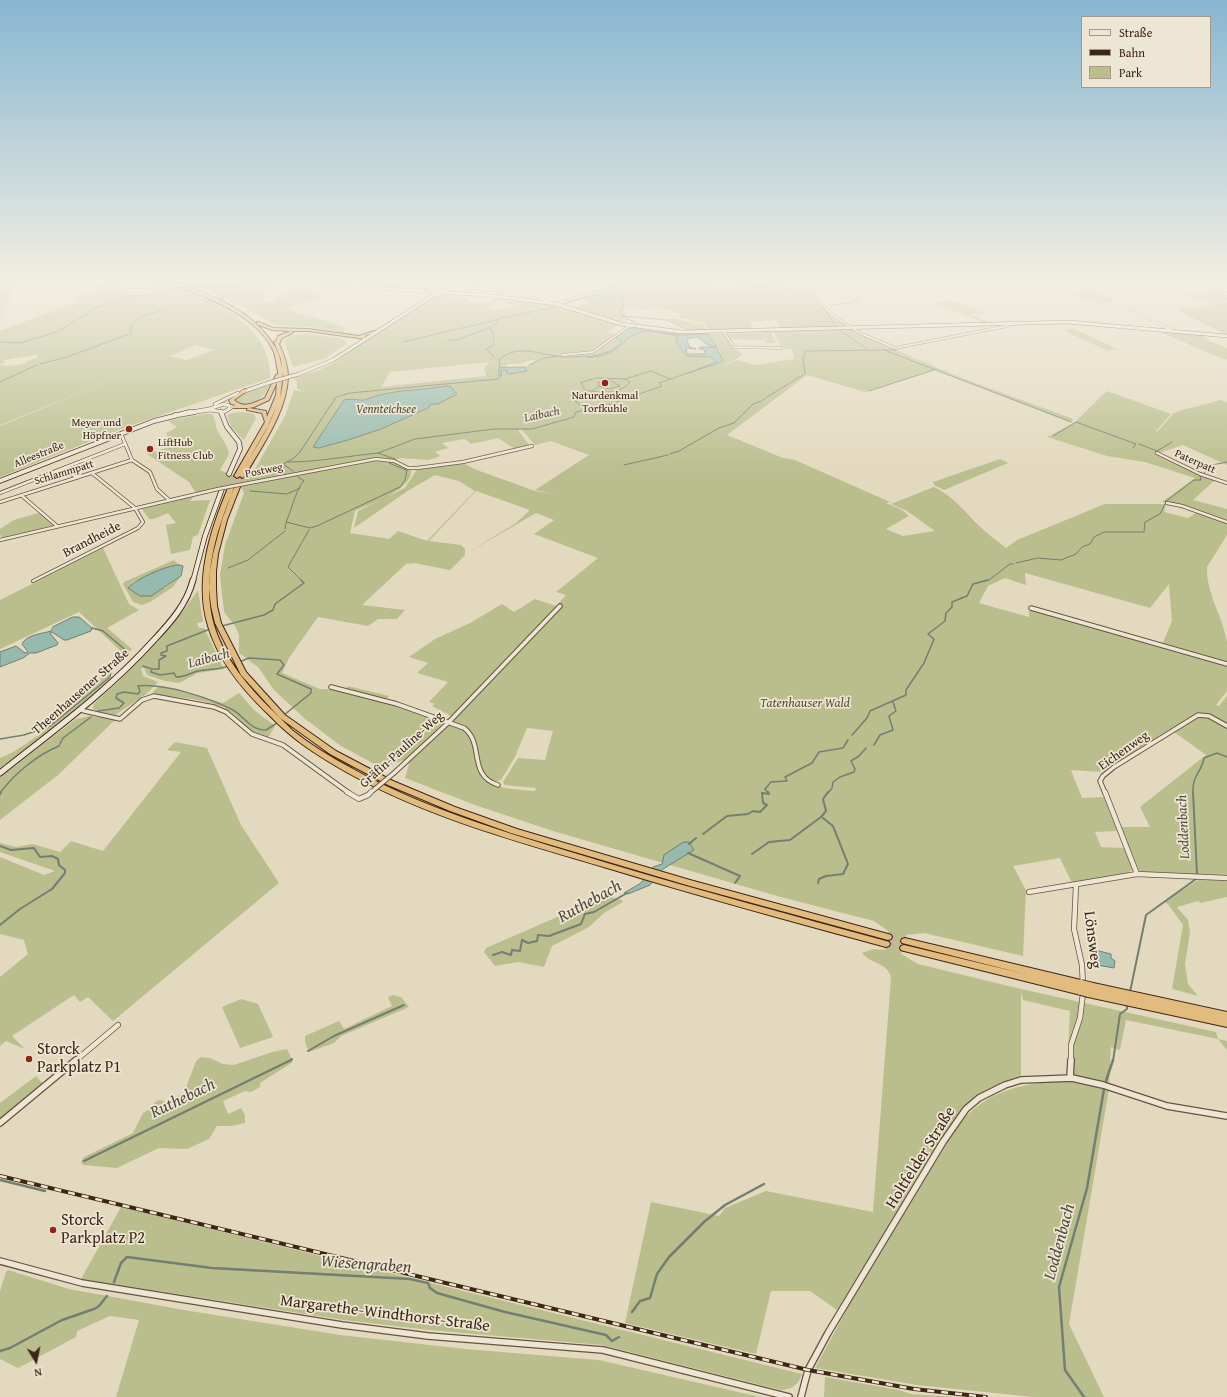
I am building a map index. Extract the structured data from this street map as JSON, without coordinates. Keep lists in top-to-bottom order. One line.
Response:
{"streets":{"main road":["Alleestraße","Theenhausener Straße"],"street":["Paterpatt","Postweg","Schlammpatt","Brandheide","Gräfin-Pauline-Weg","Eichenweg","Lönsweg","Holtfelder Straße","Margarethe-Windthorst-Straße"]},"crossings":[["Postweg","Brandheide"],["Postweg","Theenhausener Straße"],["Theenhausener Straße","Gräfin-Pauline-Weg"],["Lönsweg","Holtfelder Straße"]],"water":["Vennteichsee","Laibach","Loddenbach","Ruthebach","Wiesengraben"],"parks":["Tatenhauser Wald"],"places":["Naturdenkmal Torfkuhle","Meyer und Höpfner","LiftHub Fitness Club","Storck Parkplatz P1","Storck Parkplatz P2"],"legend":["Straße","Bahn","Park"],"north":"bottom"}
